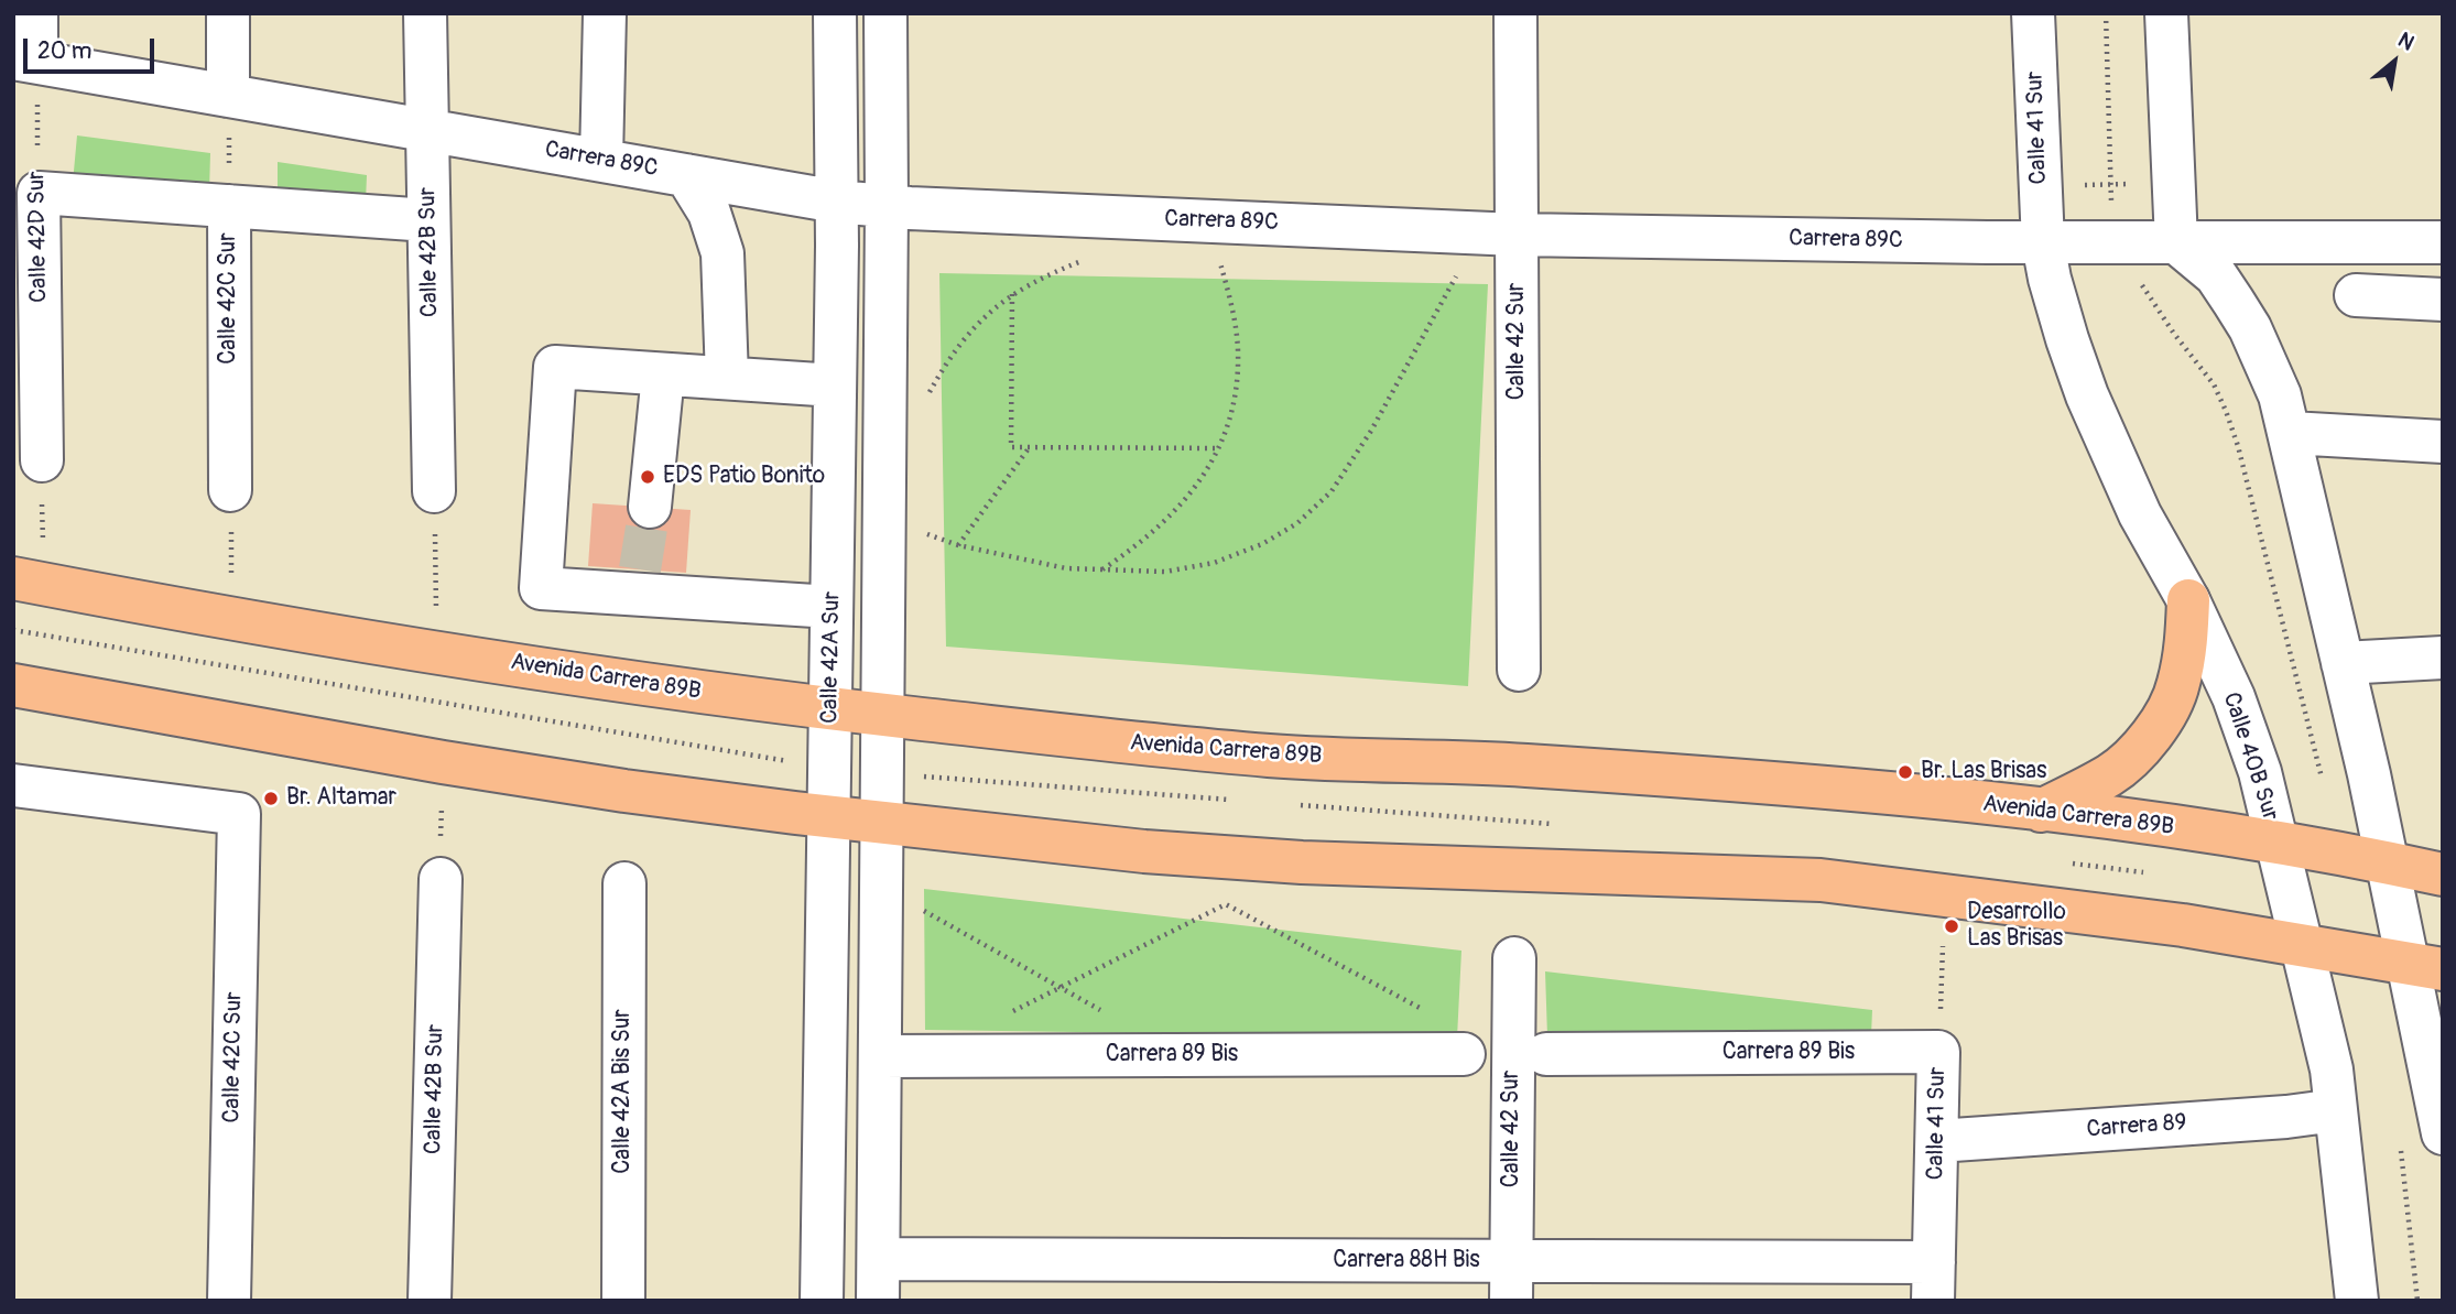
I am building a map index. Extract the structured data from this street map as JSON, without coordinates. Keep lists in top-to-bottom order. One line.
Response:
{"streets":{"main road":["Avenida Carrera 89B"],"street":["Calle 41 Sur","Carrera 89C","Calle 42D Sur","Calle 42B Sur","Calle 42C Sur","Calle 42 Sur","Calle 42A Sur","Calle 40B Sur","Carrera 89 Bis","Calle 42A Bis Sur","Carrera 89","Carrera 88H Bis"]},"crossings":[["Calle 41 Sur","Carrera 89C"],["Calle 41 Sur","Calle 40B Sur"],["Calle 41 Sur","Carrera 89 Bis"],["Calle 41 Sur","Carrera 89"],["Calle 41 Sur","Carrera 88H Bis"],["Carrera 89C","Calle 42D Sur"],["Carrera 89C","Calle 42B Sur"],["Carrera 89C","Calle 42C Sur"],["Carrera 89C","Calle 42 Sur"],["Carrera 89C","Calle 42A Sur"],["Carrera 89C","Calle 40B Sur"],["Calle 42 Sur","Carrera 88H Bis"],["Calle 42A Sur","Avenida Carrera 89B"],["Avenida Carrera 89B","Calle 40B Sur"],["Calle 40B Sur","Carrera 89"]],"places":["EDS Patio Bonito","Br. Las Brisas","Br. Altamar","Desarrollo Las Brisas"],"scale_bar":"20 m","north":"top right"}
